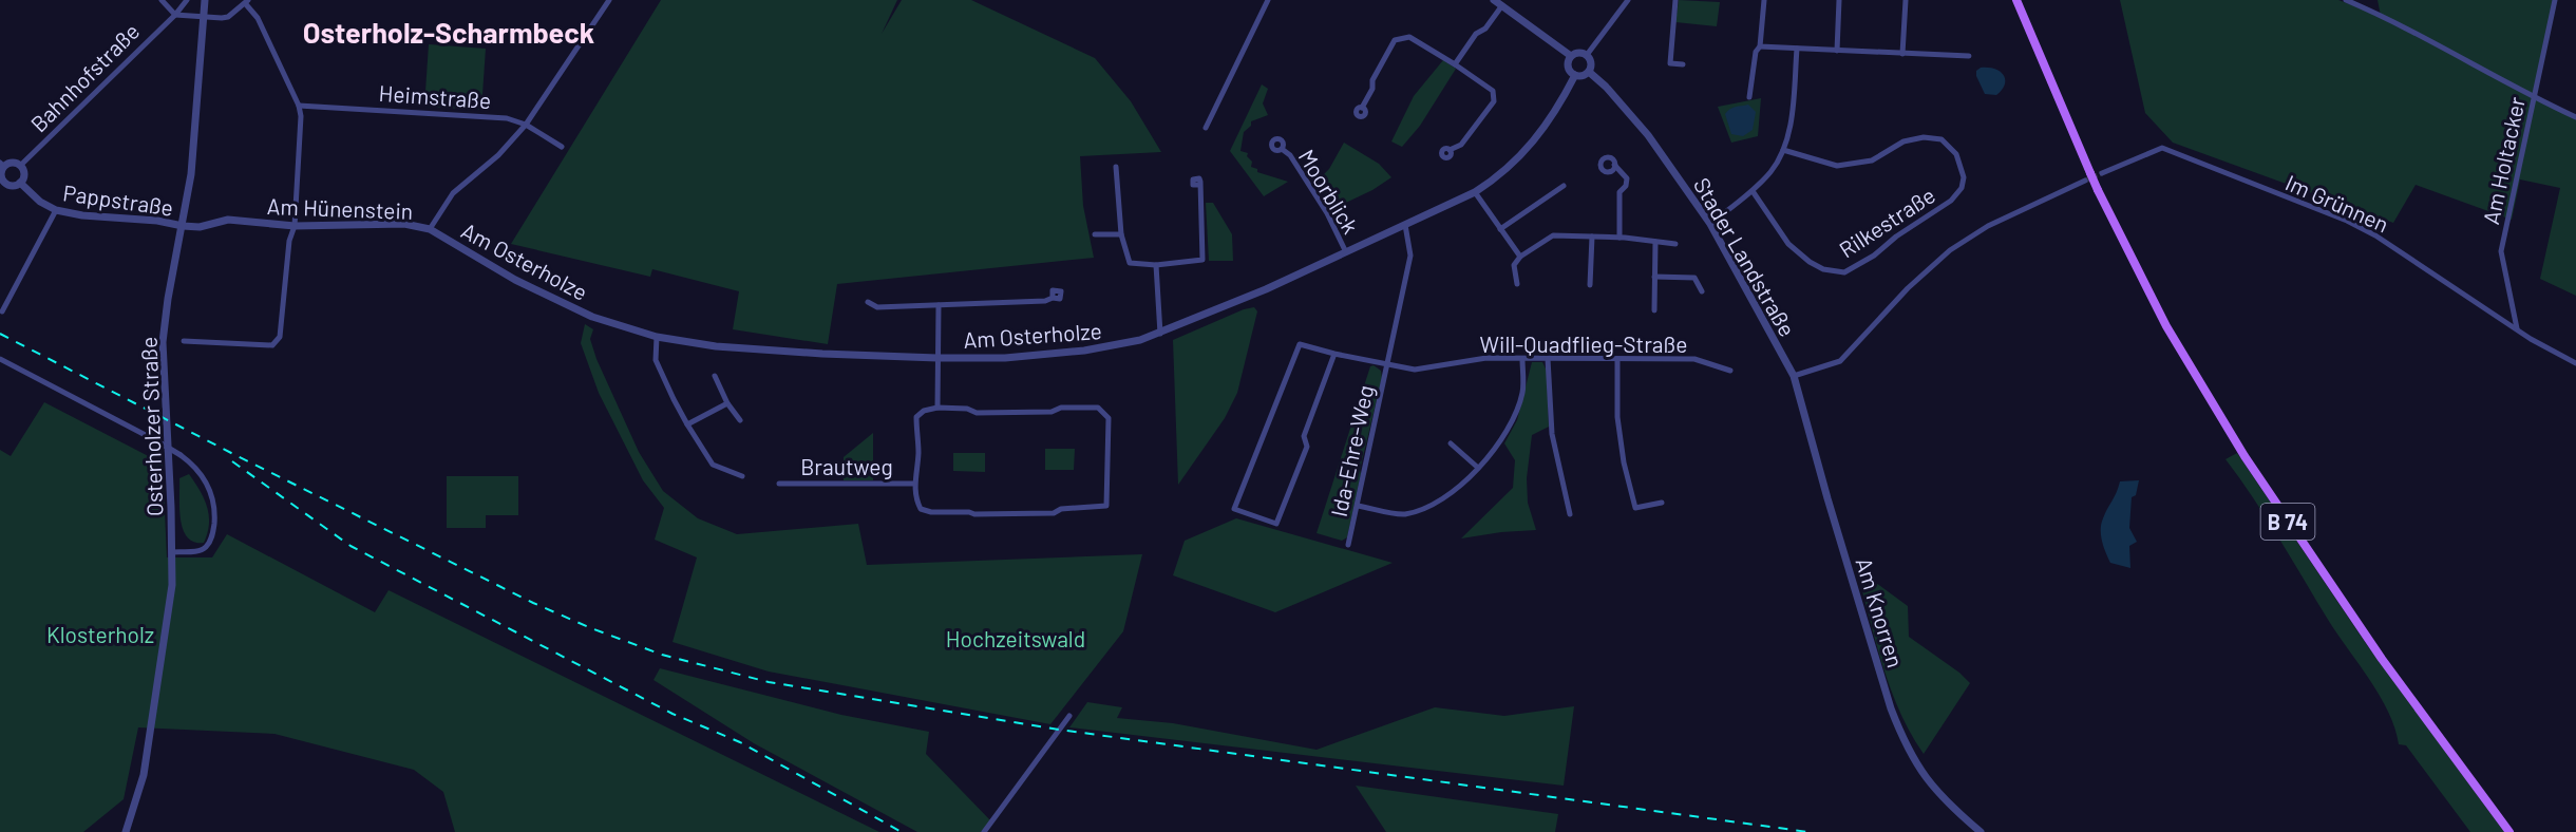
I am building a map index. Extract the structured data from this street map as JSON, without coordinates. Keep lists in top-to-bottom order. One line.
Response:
{"streets":{"main road":["B 74"],"street":["Bahnhofstraße","Heimstraße","Am Holtacker","Moorblick","Pappstraße","Im Grünnen","Am Hünenstein","Rilkestraße","Stader Landstraße","Am Osterholze","Will-Quadflieg-Straße","Osterholzer Straße","Ida-Ehre-Weg","Brautweg","Am Knorren"]},"crossings":[["Bahnhofstraße","Pappstraße"],["Heimstraße","Am Hünenstein"],["Am Holtacker","Im Grünnen"],["Moorblick","Am Osterholze"],["Pappstraße","Am Hünenstein"],["Pappstraße","Osterholzer Straße"],["Am Hünenstein","Am Osterholze"],["Am Hünenstein","Osterholzer Straße"],["Stader Landstraße","Am Osterholze"],["Stader Landstraße","Am Knorren"],["Will-Quadflieg-Straße","Ida-Ehre-Weg"]],"districts":["Osterholz-Scharmbeck"],"parks":["Klosterholz","Hochzeitswald"]}
